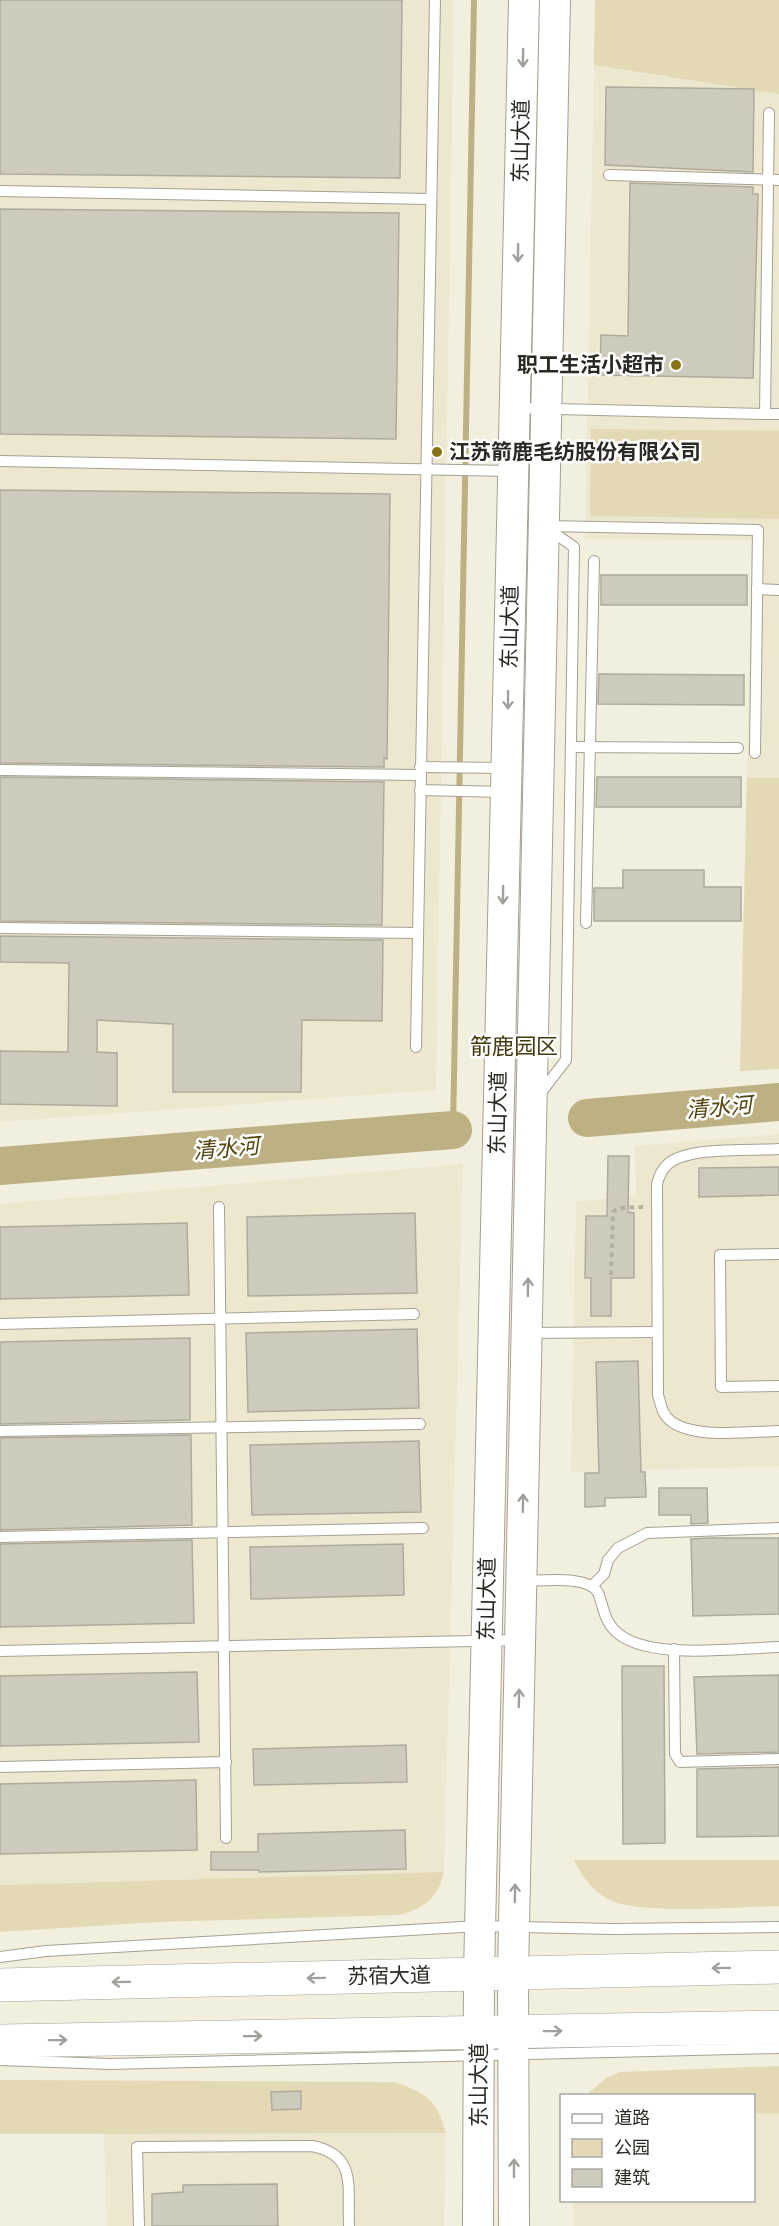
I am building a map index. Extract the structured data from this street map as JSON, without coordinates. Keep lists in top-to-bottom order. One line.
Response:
{"streets":{"main road":["东山大道","苏宿大道"]},"crossings":[["东山大道","苏宿大道"]],"districts":["箭鹿园区"],"water":["清水河"],"places":["职工生活小超市","江苏箭鹿毛纺股份有限公司"],"legend":["道路","公园","建筑"]}
